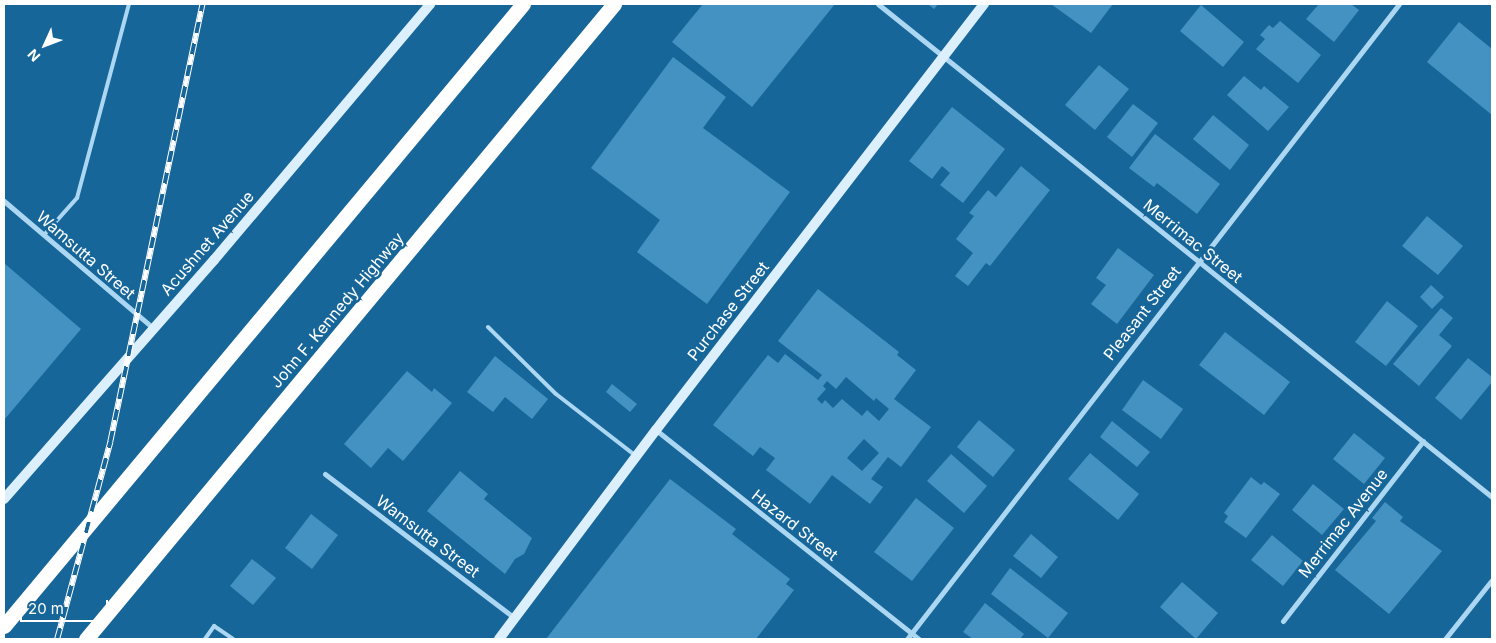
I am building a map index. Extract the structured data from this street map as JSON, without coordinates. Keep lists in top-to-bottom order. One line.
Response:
{"streets":{"highway":["John F. Kennedy Highway"],"main road":["Acushnet Avenue","Purchase Street"],"street":["Merrimac Street","Wamsutta Street","Pleasant Street","Merrimac Avenue","Hazard Street"]},"crossings":[["Merrimac Street","Purchase Street"],["Merrimac Street","Pleasant Street"],["Merrimac Street","Merrimac Avenue"],["Acushnet Avenue","Wamsutta Street"],["Wamsutta Street","Purchase Street"],["Purchase Street","Hazard Street"],["Pleasant Street","Hazard Street"]],"scale_bar":"20 m","north":"bottom left"}
